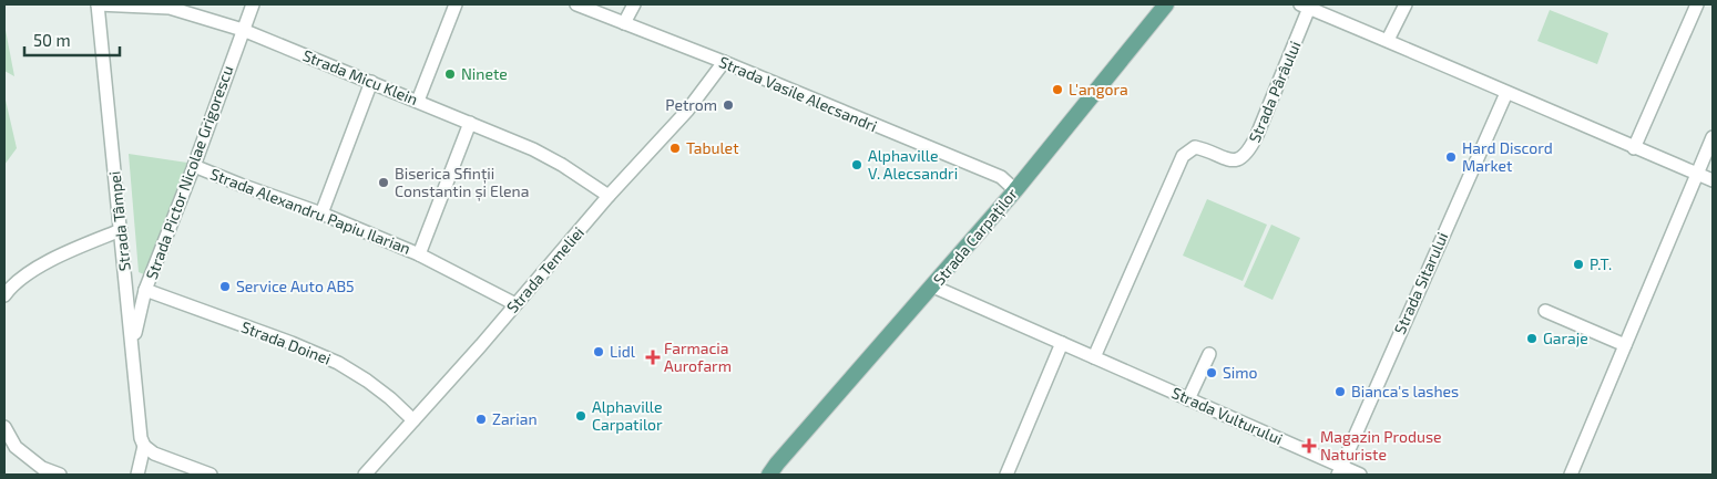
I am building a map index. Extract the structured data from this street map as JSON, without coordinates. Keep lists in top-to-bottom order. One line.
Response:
{"streets":{"main road":["Strada Carpaților"],"street":["Strada Micu Klein","Strada Pârâului","Strada Vasile Alecsandri","Strada Pictor Nicolae Grigorescu","Strada Alexandru Papiu Ilarian","Strada Tâmpei","Strada Temeliei","Strada Sitarului","Strada Doinei","Strada Vulturului"]},"crossings":[["Strada Micu Klein","Strada Pictor Nicolae Grigorescu"],["Strada Micu Klein","Strada Tâmpei"],["Strada Micu Klein","Strada Temeliei"],["Strada Pârâului","Strada Sitarului"],["Strada Pârâului","Strada Vulturului"],["Strada Vasile Alecsandri","Strada Carpaților"],["Strada Vasile Alecsandri","Strada Temeliei"],["Strada Pictor Nicolae Grigorescu","Strada Alexandru Papiu Ilarian"],["Strada Pictor Nicolae Grigorescu","Strada Tâmpei"],["Strada Pictor Nicolae Grigorescu","Strada Doinei"],["Strada Alexandru Papiu Ilarian","Strada Temeliei"],["Strada Carpaților","Strada Vulturului"],["Strada Temeliei","Strada Doinei"],["Strada Sitarului","Strada Vulturului"]],"places":{"other":["Ninete","L'angora","Petrom","Tabulet","Hard Discord Market","Alphaville V. Alecsandri","Biserica Sfinții Constantin și Elena","P.T.","Service Auto AB5","Garaje","Lidl","Simo","Bianca's lashes","Alphaville Carpatilor","Zarian"],"health":["Farmacia Aurofarm","Magazin Produse Naturiste"]},"scale_bar":"50 m"}
